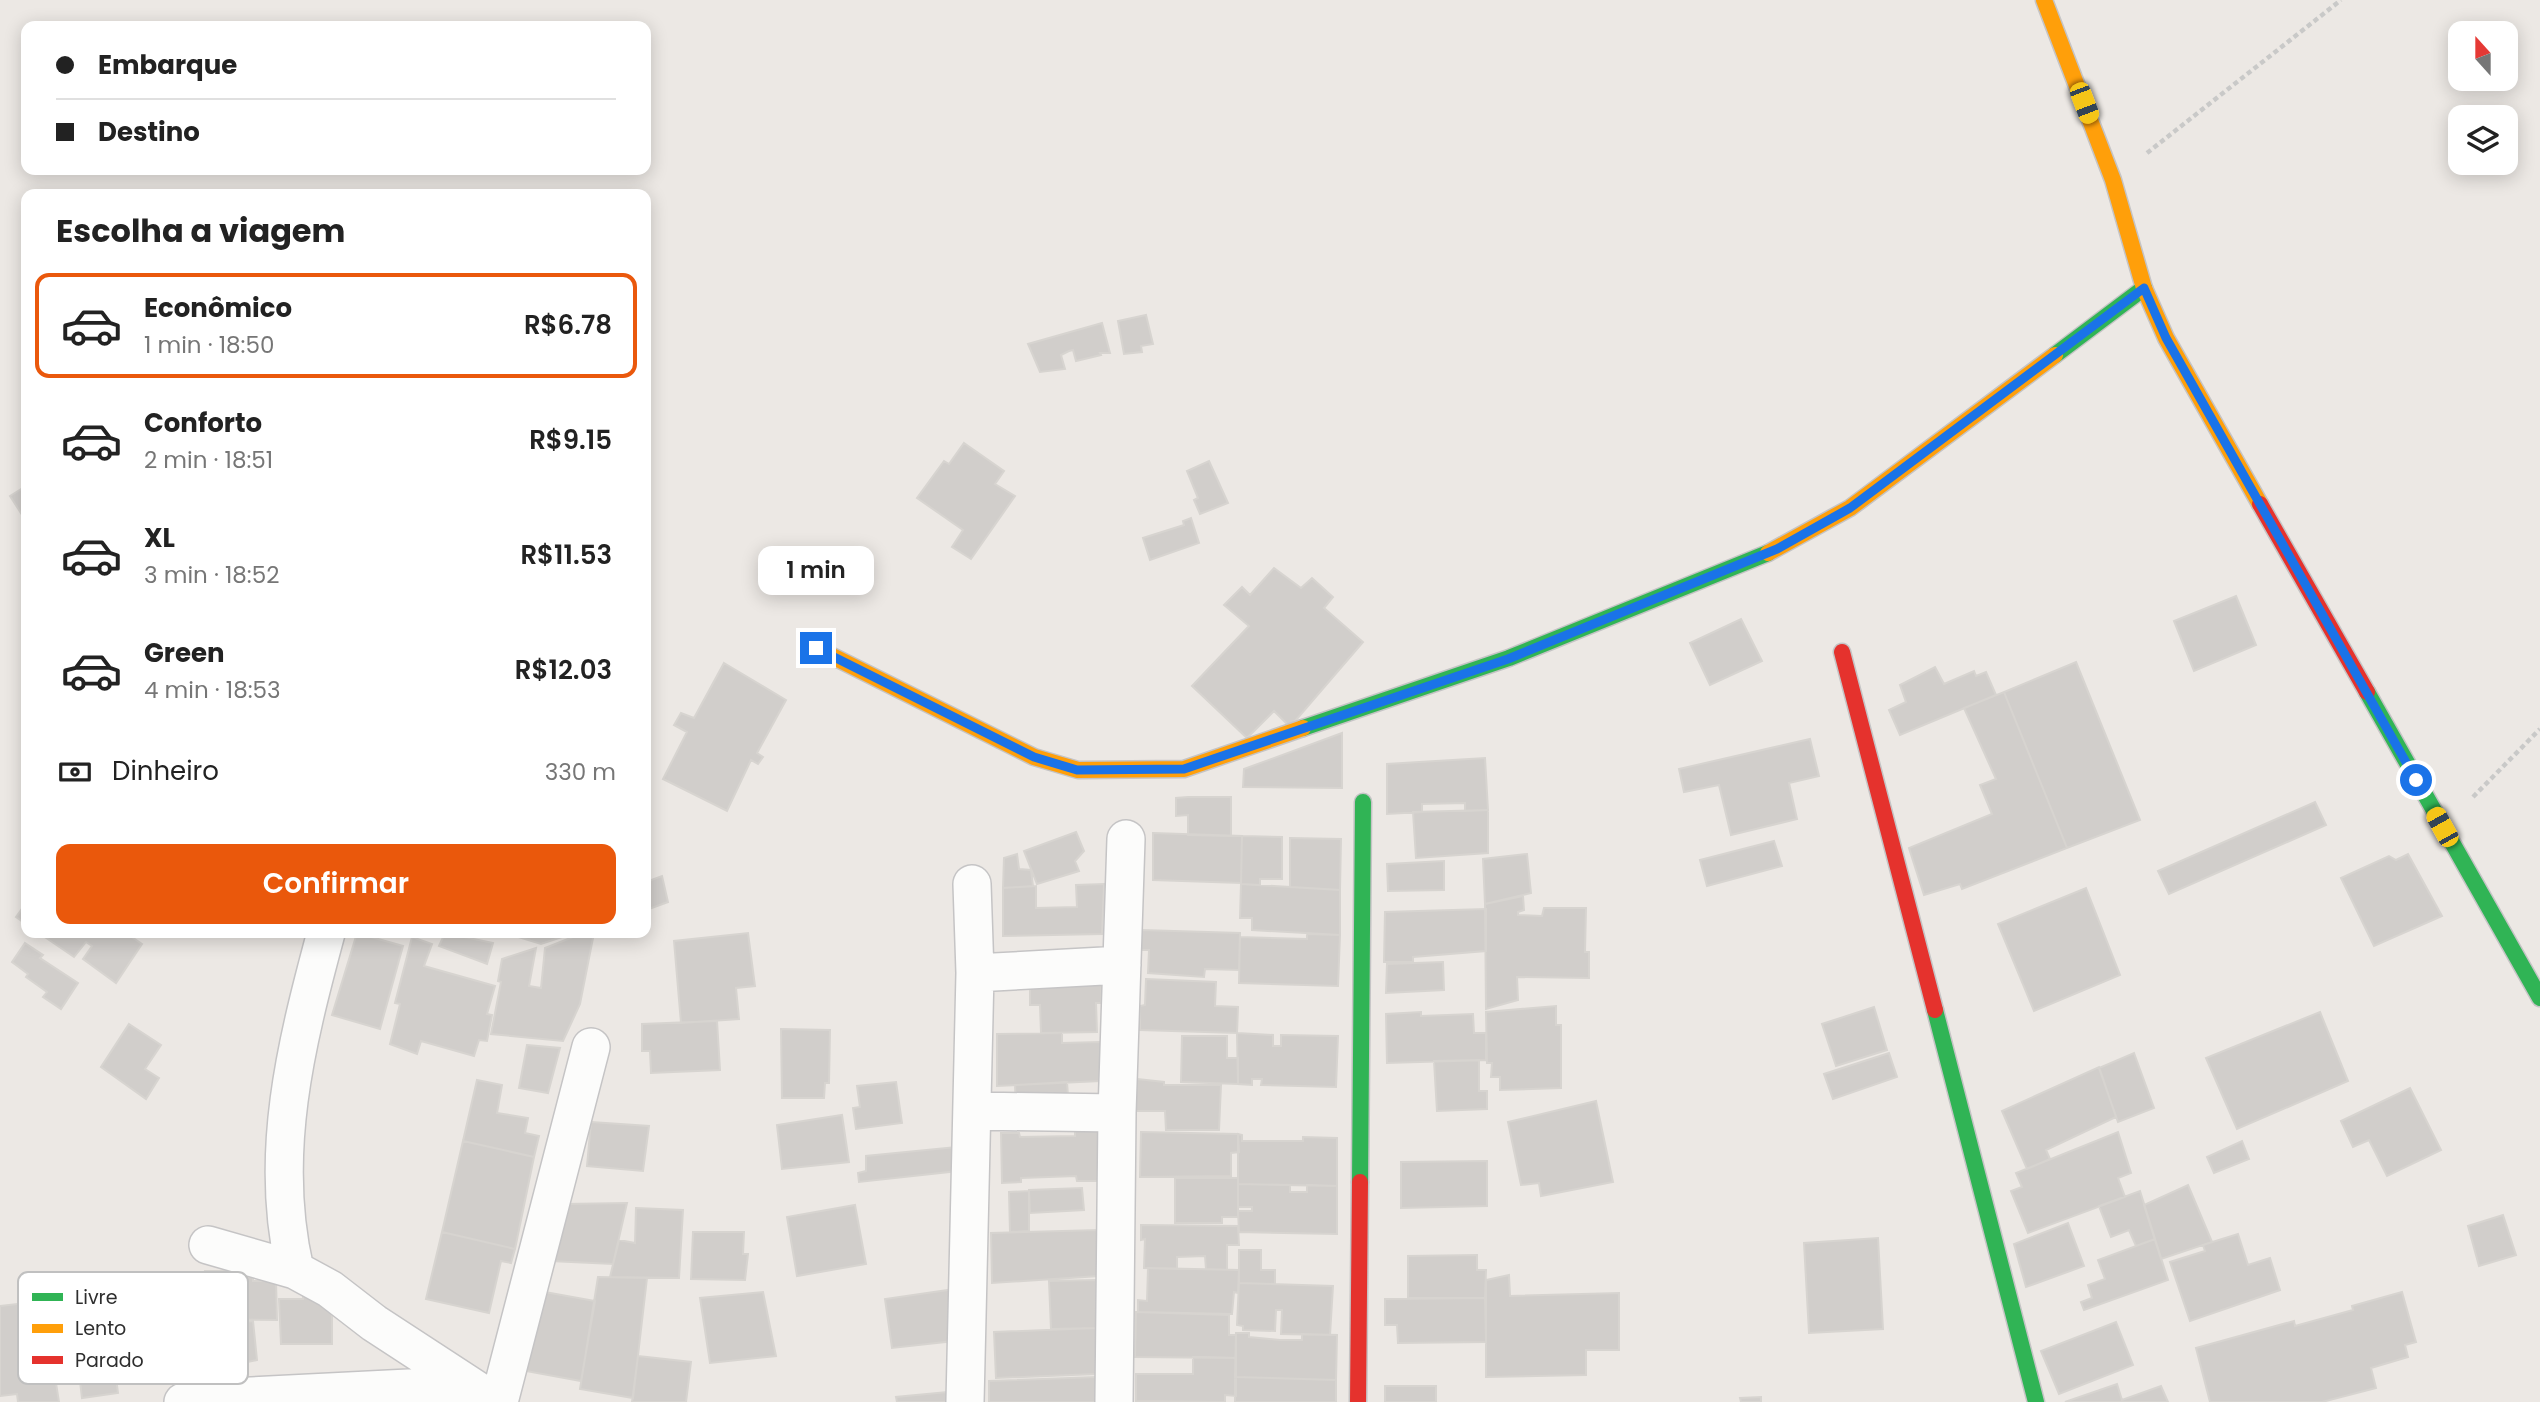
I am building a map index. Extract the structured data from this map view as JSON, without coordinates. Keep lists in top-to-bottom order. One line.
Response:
{"legend":["Livre","Lento","Parado"],"north":"top","page":{"banner":["Embarque","Destino"],"heading":"Escolha a viagem","list":[{"name":"Econômico","note":"1 min · 18:50","value":"R$6.78"},{"name":"Conforto","note":"2 min · 18:51","value":"R$9.15"},{"name":"XL","note":"3 min · 18:52","value":"R$11.53"},{"name":"Green","note":"4 min · 18:53","value":"R$12.03"}],"bubble":"1 min","pay":["Dinheiro","330 m"],"buttons":"Confirmar"}}
